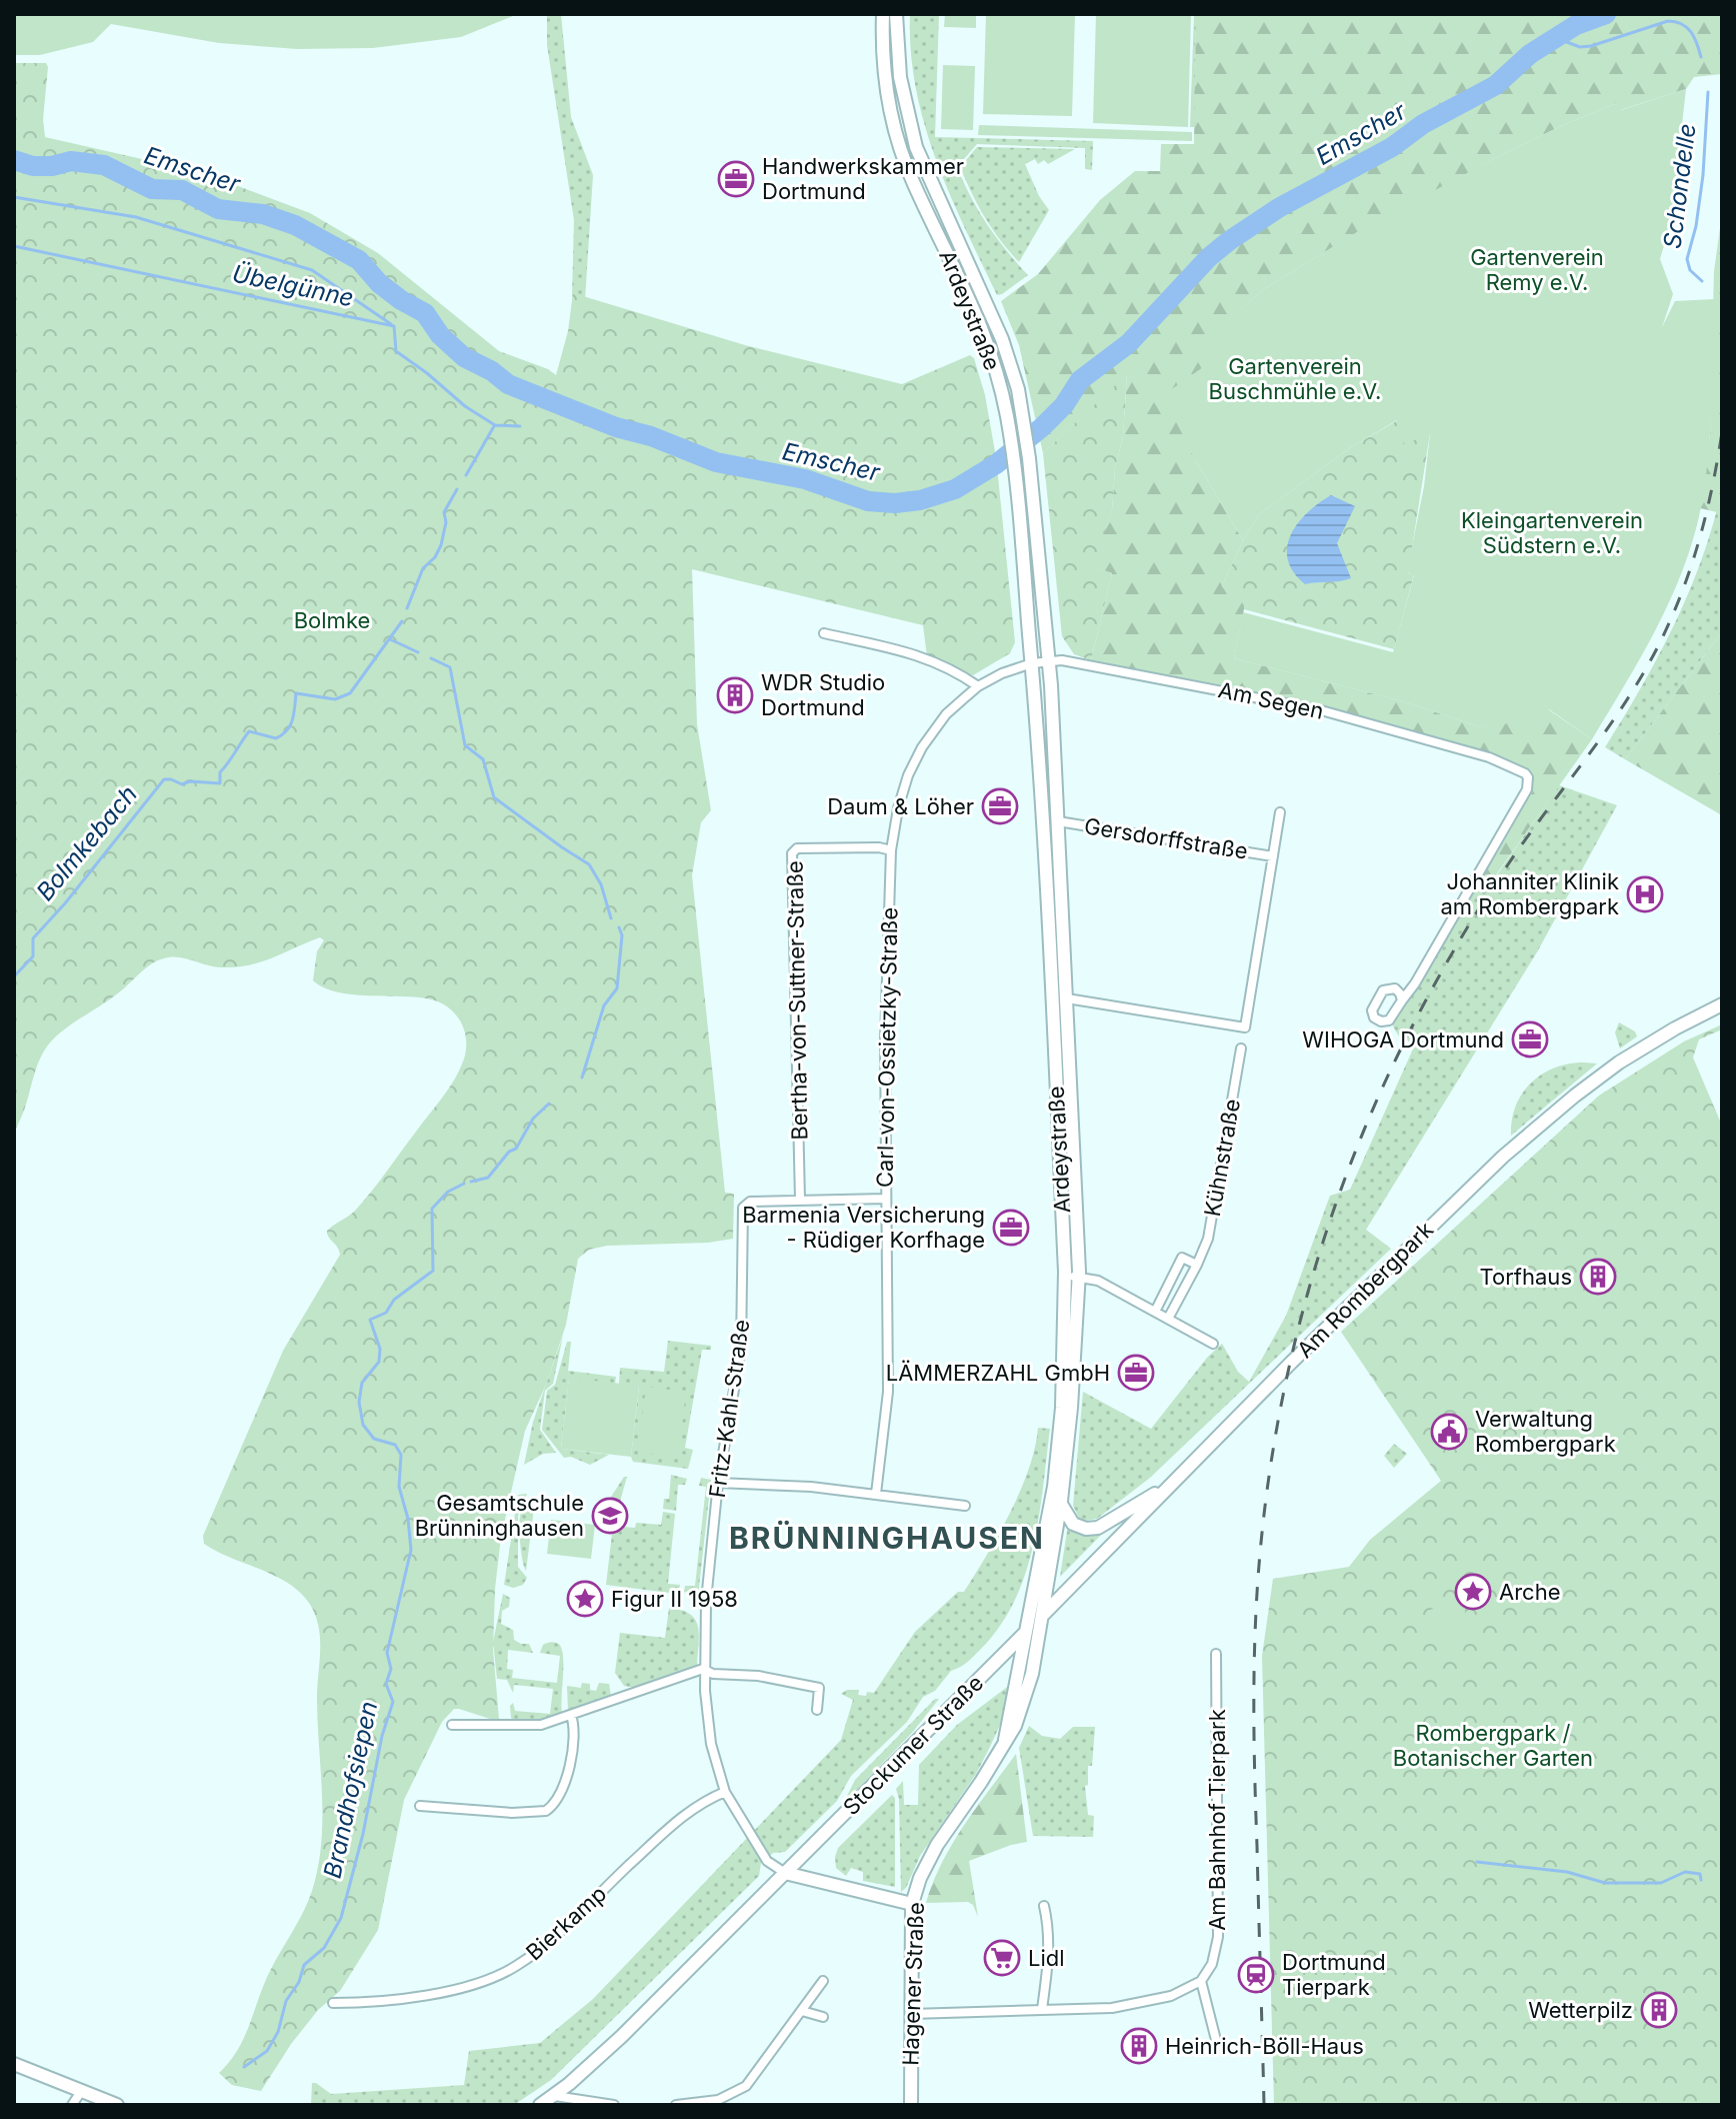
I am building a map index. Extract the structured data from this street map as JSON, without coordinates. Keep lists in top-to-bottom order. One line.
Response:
{"streets":{"main road":["Ardeystraße","Am Rombergpark","Stockumer Straße","Hagener Straße"],"street":["Am Segen","Gersdorffstraße","Bertha-von-Suttner-Straße","Carl-von-Ossietzky-Straße","Kühnstraße","Fritz-Kahl-Straße","Am Bahnhof Tierpark","Bierkamp"]},"crossings":[["Ardeystraße","Am Segen"],["Ardeystraße","Gersdorffstraße"],["Ardeystraße","Carl-von-Ossietzky-Straße"],["Ardeystraße","Am Rombergpark"],["Ardeystraße","Stockumer Straße"],["Ardeystraße","Hagener Straße"],["Bertha-von-Suttner-Straße","Carl-von-Ossietzky-Straße"],["Bertha-von-Suttner-Straße","Fritz-Kahl-Straße"],["Am Rombergpark","Stockumer Straße"],["Am Rombergpark","Hagener Straße"],["Fritz-Kahl-Straße","Stockumer Straße"],["Fritz-Kahl-Straße","Bierkamp"],["Stockumer Straße","Hagener Straße"]],"districts":["BRÜNNINGHAUSEN"],"water":["Emscher","Schondelle","Übelgünne","Bolmkebach","Brandhofsiepen"],"parks":["Gartenverein Remy e.V.","Gartenverein Buschmühle e.V.","Kleingartenverein Südstern e.V.","Bolmke","Rombergpark / Botanischer Garten"],"places":{"office":["Handwerkskammer Dortmund","Daum & Löher","WIHOGA Dortmund","Barmenia Versicherung - Rüdiger Korfhage","LÄMMERZAHL GmbH"],"building":["WDR Studio Dortmund","Torfhaus","Wetterpilz","Heinrich-Böll-Haus"],"hospital":["Johanniter Klinik am Rombergpark"],"public building":["Verwaltung Rombergpark"],"school or university":["Gesamtschule Brünninghausen"],"place":["Arche","Figur II 1958"],"supermarket":["Lidl"],"station":["Dortmund Tierpark"]}}
